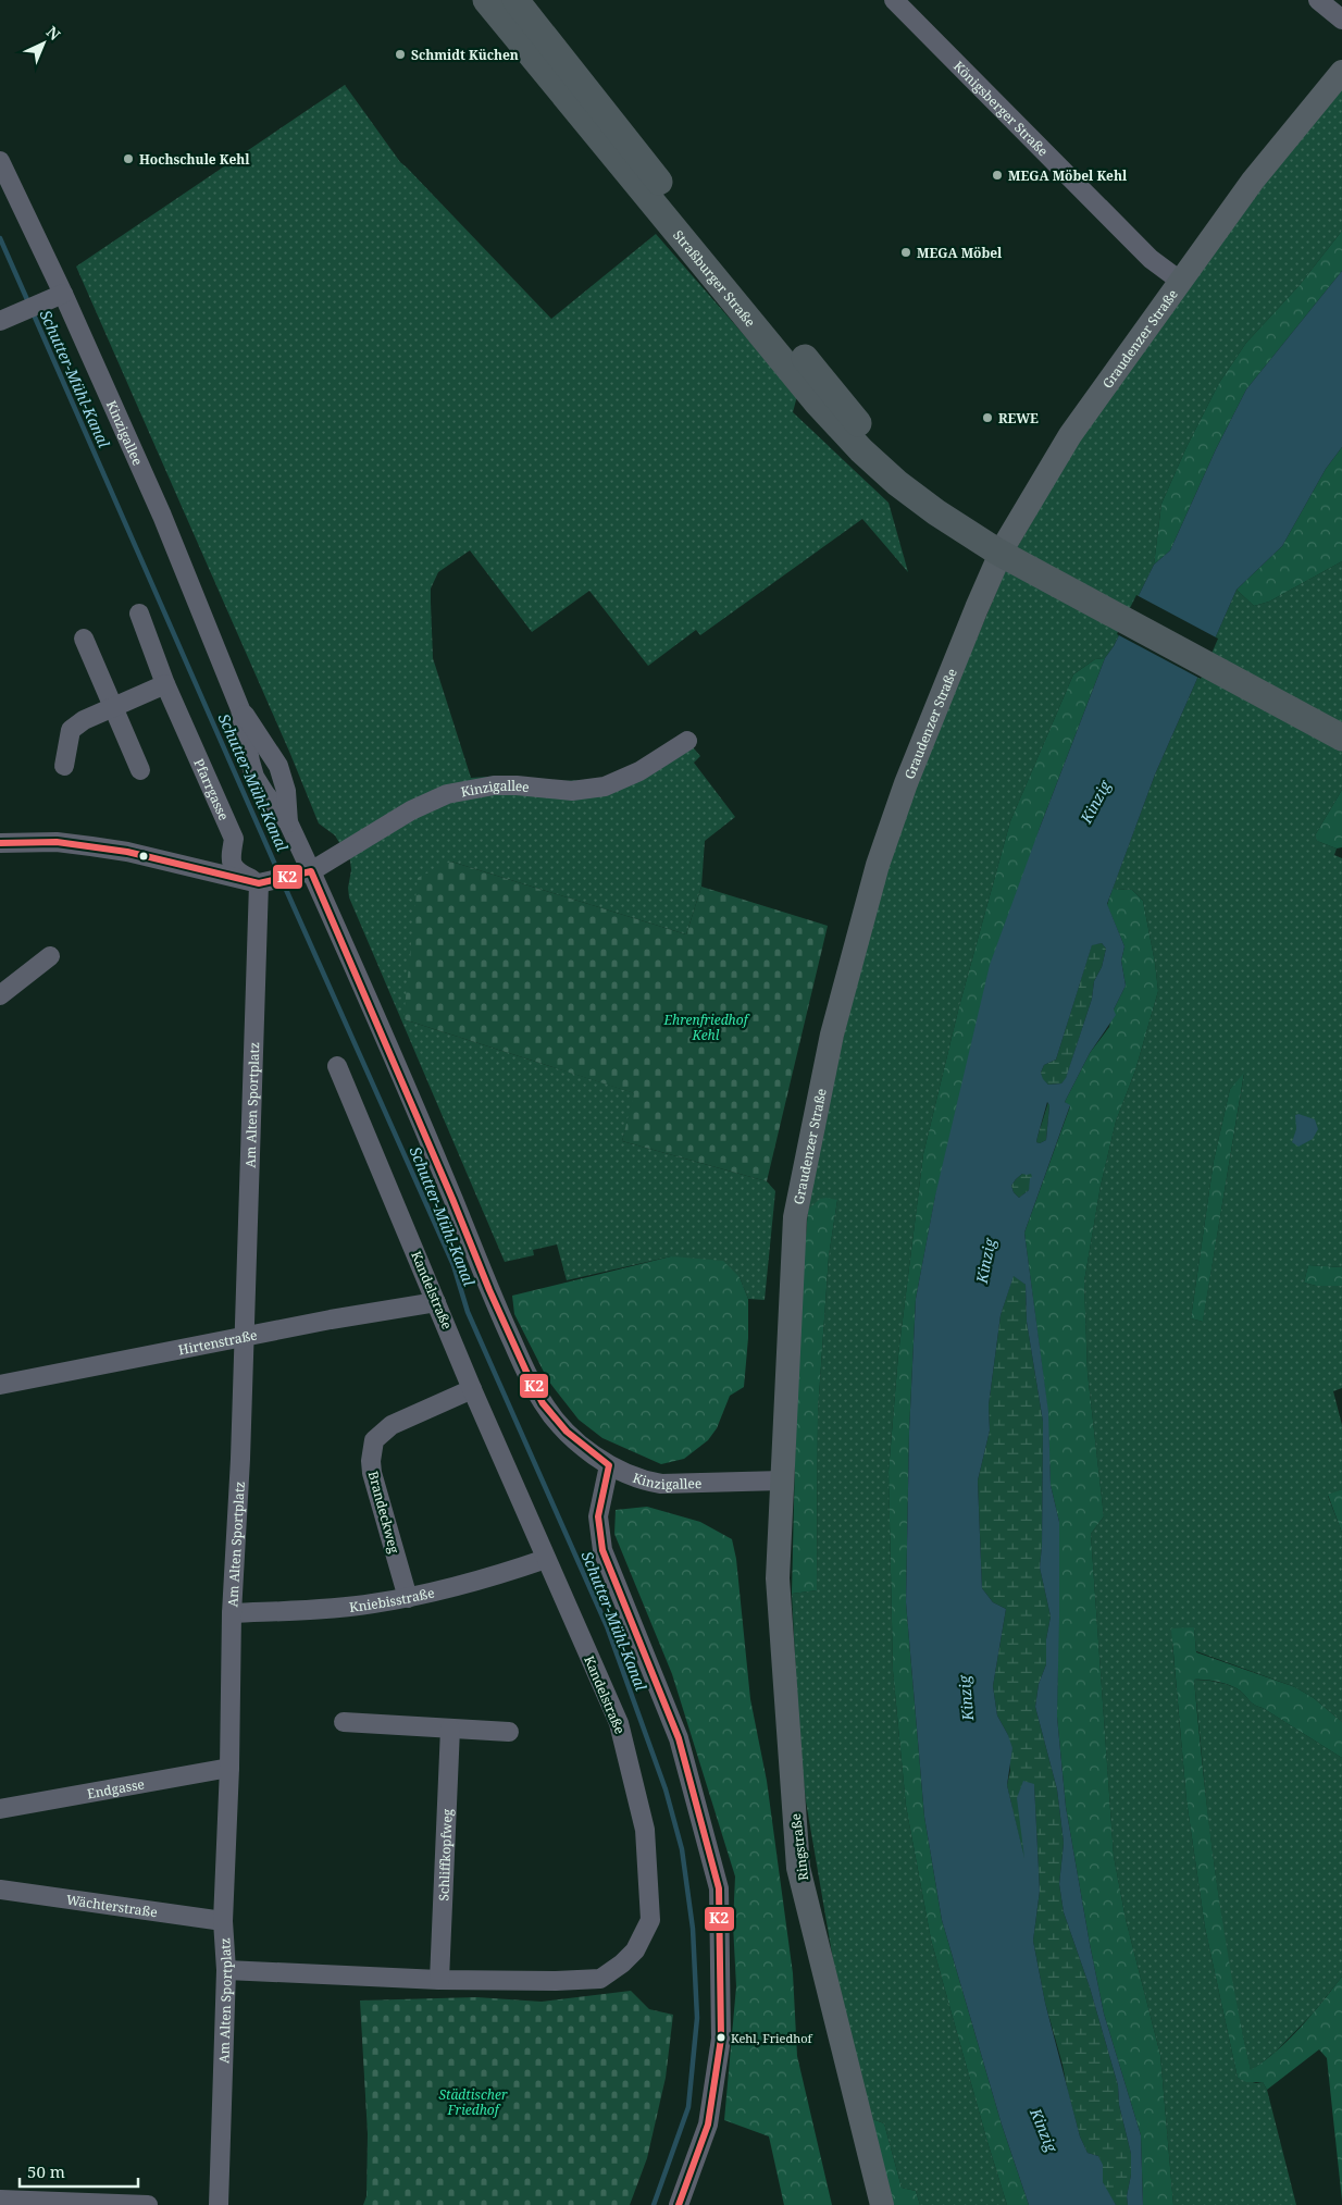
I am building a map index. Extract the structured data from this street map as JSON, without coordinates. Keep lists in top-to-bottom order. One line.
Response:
{"streets":{"highway":["Straßburger Straße"],"main road":["Graudenzer Straße","Ringstraße"],"street":["Königsberger Straße","Kinzigallee","Pfarrgasse","Am Alten Sportplatz","Kandelstraße","Hirtenstraße","Brandeckweg","Kniebisstraße","Endgasse","Schliffkopfweg","Wächterstraße"]},"crossings":[["Königsberger Straße","Graudenzer Straße"],["Graudenzer Straße","Kinzigallee"],["Graudenzer Straße","Ringstraße"],["Kinzigallee","Ringstraße"],["Pfarrgasse","Am Alten Sportplatz"],["Am Alten Sportplatz","Kandelstraße"],["Am Alten Sportplatz","Hirtenstraße"],["Am Alten Sportplatz","Kniebisstraße"],["Am Alten Sportplatz","Endgasse"],["Am Alten Sportplatz","Wächterstraße"],["Kandelstraße","Hirtenstraße"],["Kandelstraße","Brandeckweg"],["Kandelstraße","Kniebisstraße"],["Kandelstraße","Schliffkopfweg"],["Brandeckweg","Kniebisstraße"]],"water":["Schutter-Mühl-Kanal","Kinzig"],"parks":["Ehrenfriedhof Kehl","Städtischer Friedhof"],"places":["Schmidt Küchen","Hochschule Kehl","MEGA Möbel Kehl","MEGA Möbel","REWE","Kehl, Friedhof"],"lines":["transit line K2"],"scale_bar":"50 m","north":"top right"}
